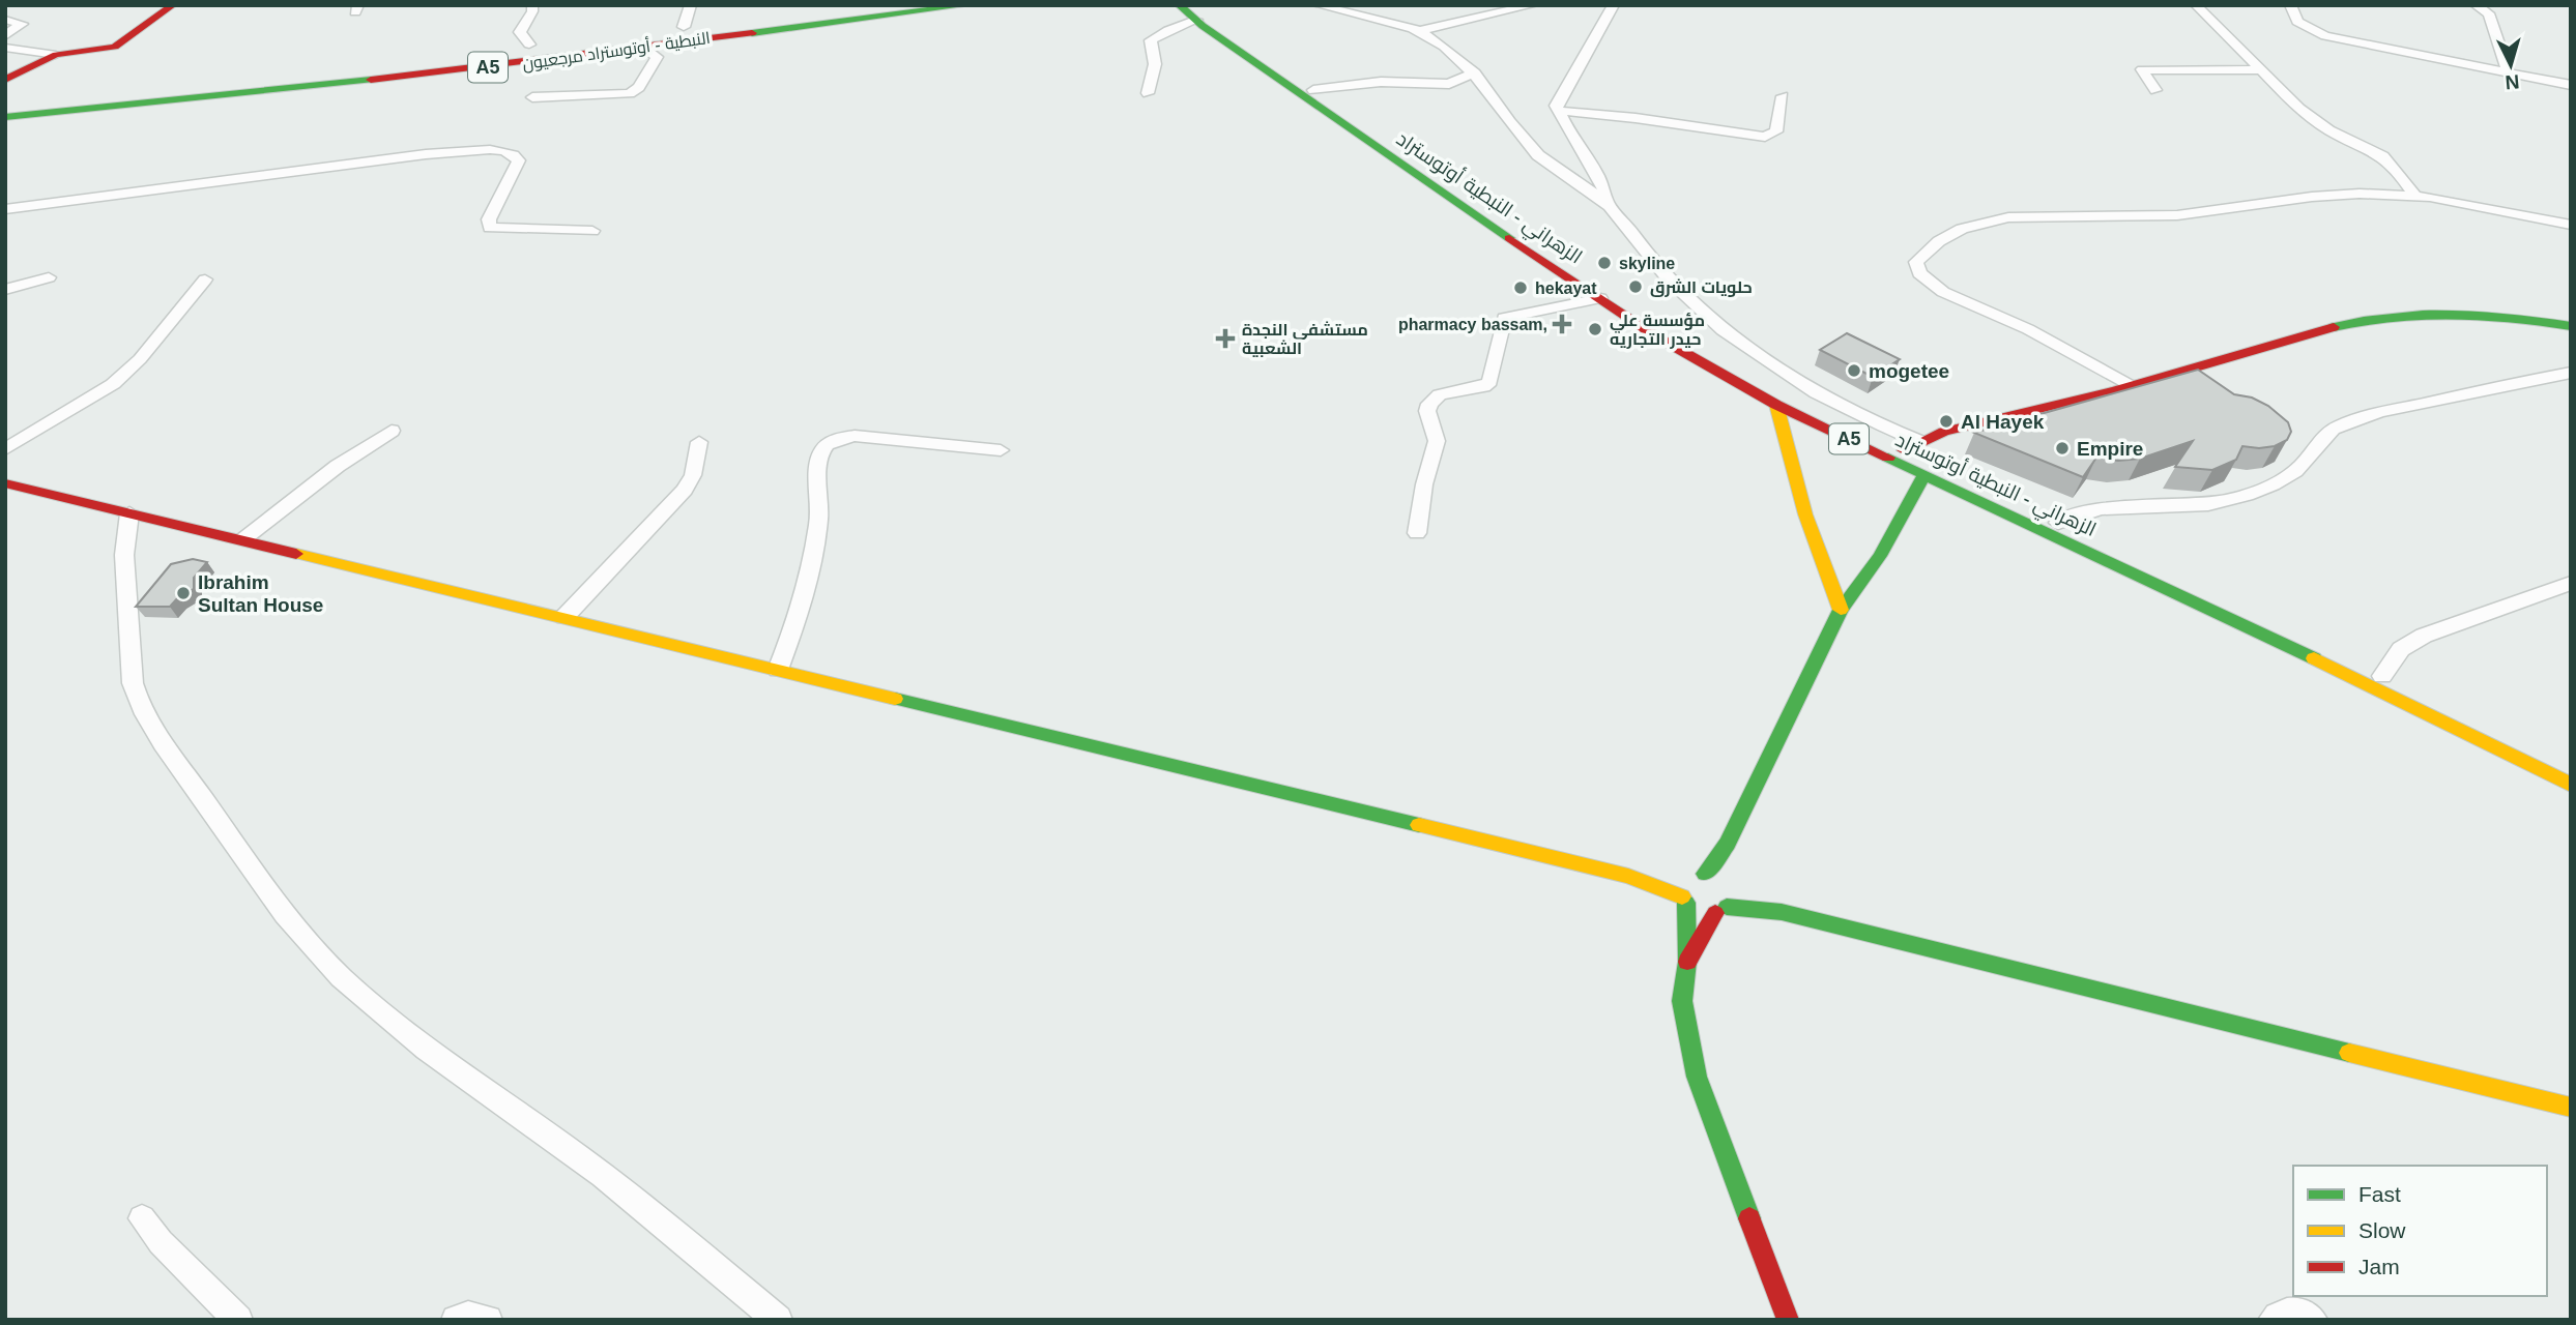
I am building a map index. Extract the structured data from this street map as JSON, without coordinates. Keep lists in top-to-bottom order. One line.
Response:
{"streets":{"main road":["النبطية - أوتوستراد مرجعيون","A5","الزهراني - النبطية أوتوستراد"]},"places":{"other":["skyline","حلويات الشرق","hekayat","مؤسسة علي حيدر التجاريه","mogetee","Al Hayek","Empire","Ibrahim Sultan House"],"health":["pharmacy bassam,","مستشفى النجدة الشعبية"]},"legend":["Fast","Slow","Jam"],"north":"bottom"}
